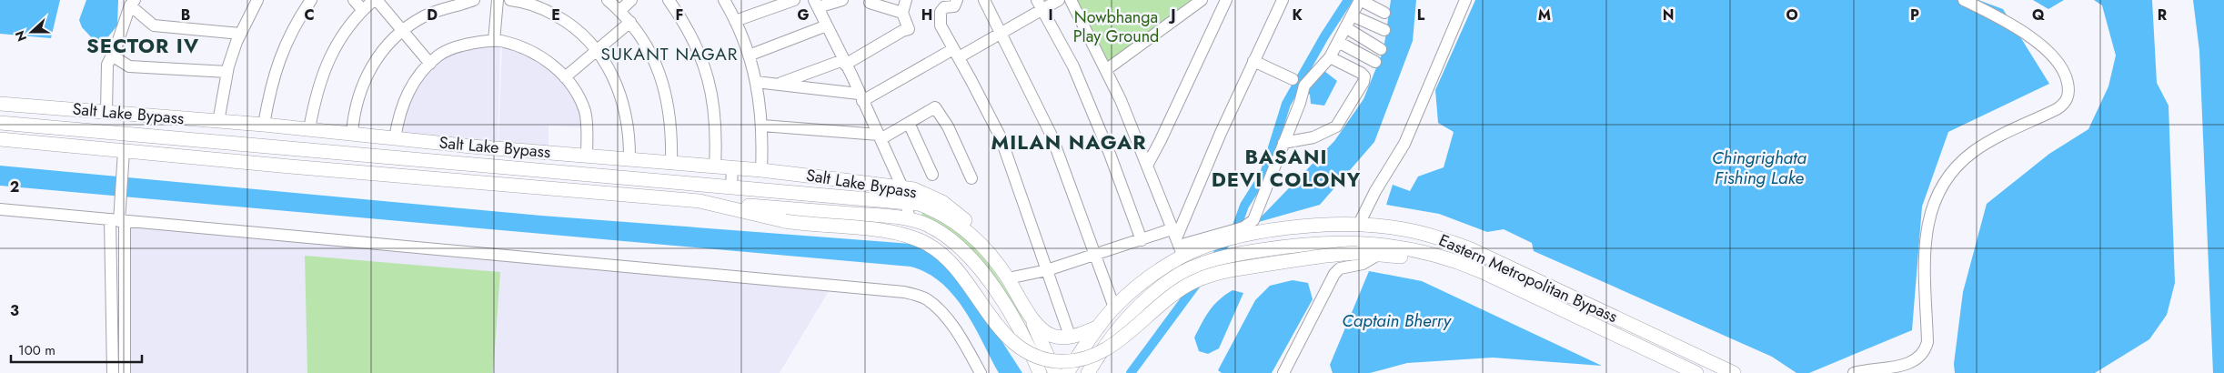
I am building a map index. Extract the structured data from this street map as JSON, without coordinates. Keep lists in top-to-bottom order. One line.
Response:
{"streets":{"main road":["Salt Lake Bypass","Eastern Metropolitan Bypass"]},"crossings":[["Salt Lake Bypass","Eastern Metropolitan Bypass"]],"districts":["SECTOR IV","SUKANT NAGAR","MILAN NAGAR","BASANI DEVI COLONY"],"water":["Chingrighata Fishing Lake","Captain Bherry"],"parks":["Nowbhanga Play Ground"],"scale_bar":"100 m","north":"left","grid":{"columns":["B","C","D","E","F","G","H","I","J","K","L","M","N","O","P","Q","R"],"rows":["2","3"]}}
